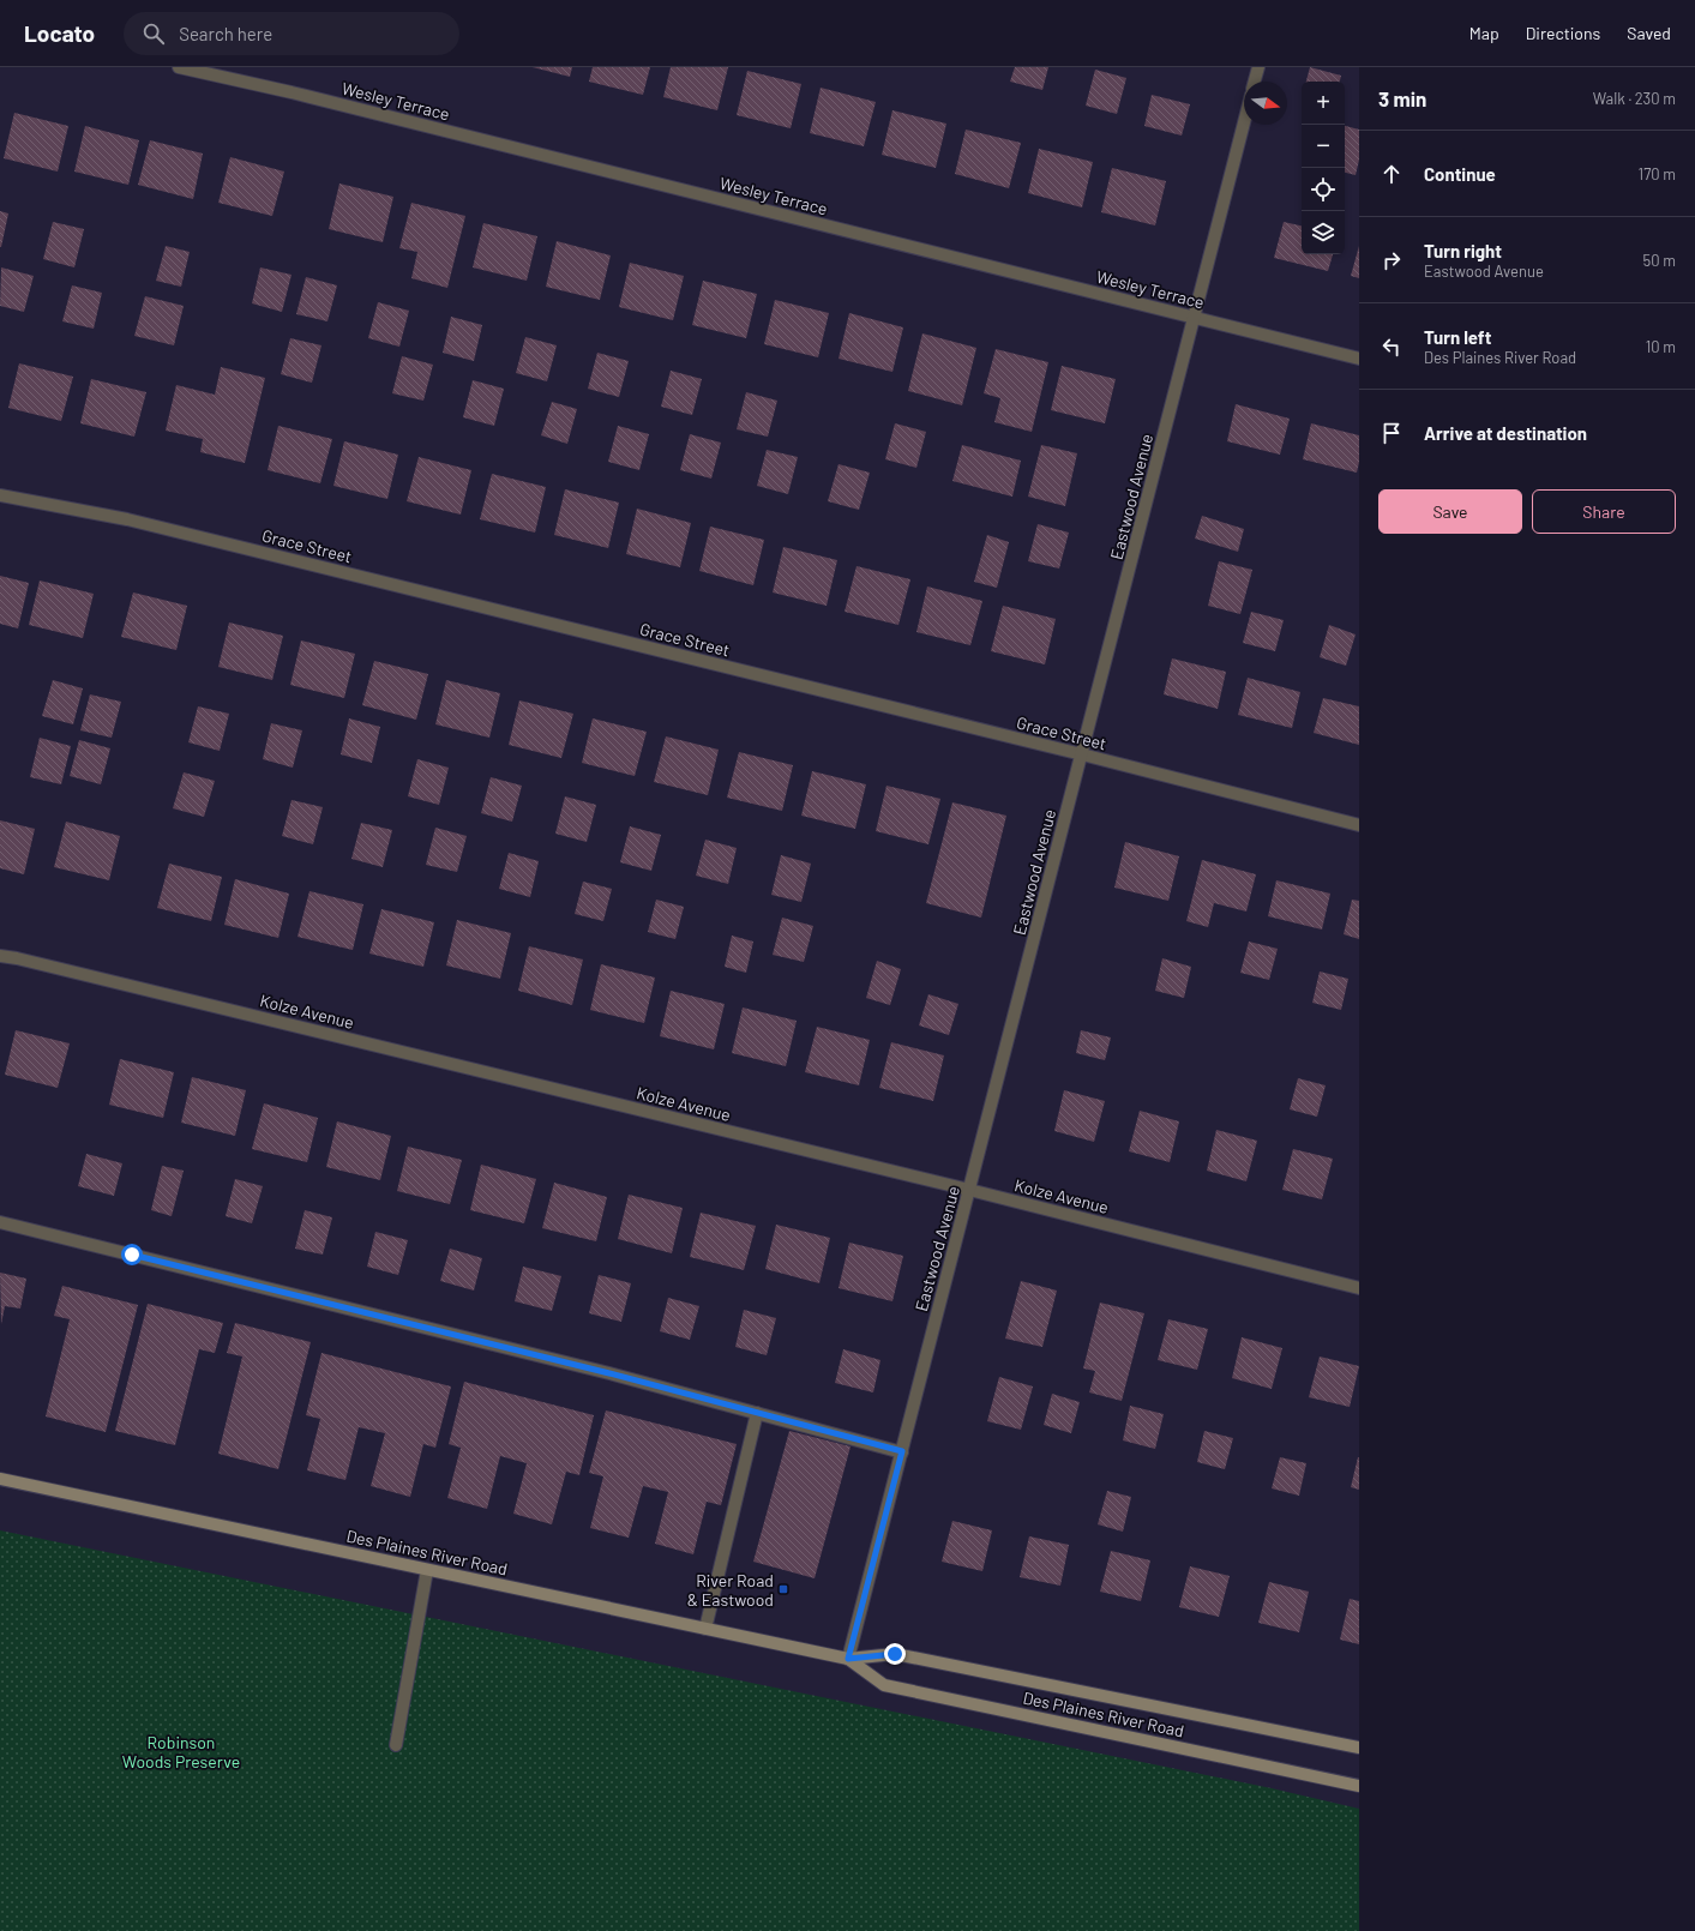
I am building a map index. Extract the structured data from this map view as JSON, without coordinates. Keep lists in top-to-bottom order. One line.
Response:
{"streets":{"main road":["Des Plaines River Road"],"street":["Wesley Terrace","Eastwood Avenue","Grace Street","Kolze Avenue"]},"crossings":[["Wesley Terrace","Eastwood Avenue"],["Eastwood Avenue","Grace Street"],["Eastwood Avenue","Kolze Avenue"],["Eastwood Avenue","Des Plaines River Road"]],"parks":["Robinson Woods Preserve"],"places":{"transit":["River Road & Eastwood"]},"north":"right","page":{"header":"Locato","search":"Search here","nav":["Map","Directions","Saved"],"heading":["3 min","Walk · 230 m"],"map_buttons":["+","−"],"list":[["Continue","170 m"],["Turn right","Eastwood Avenue","50 m"],["Turn left","Des Plaines River Road","10 m"],"Arrive at destination"],"buttons":["Save","Share"]}}
